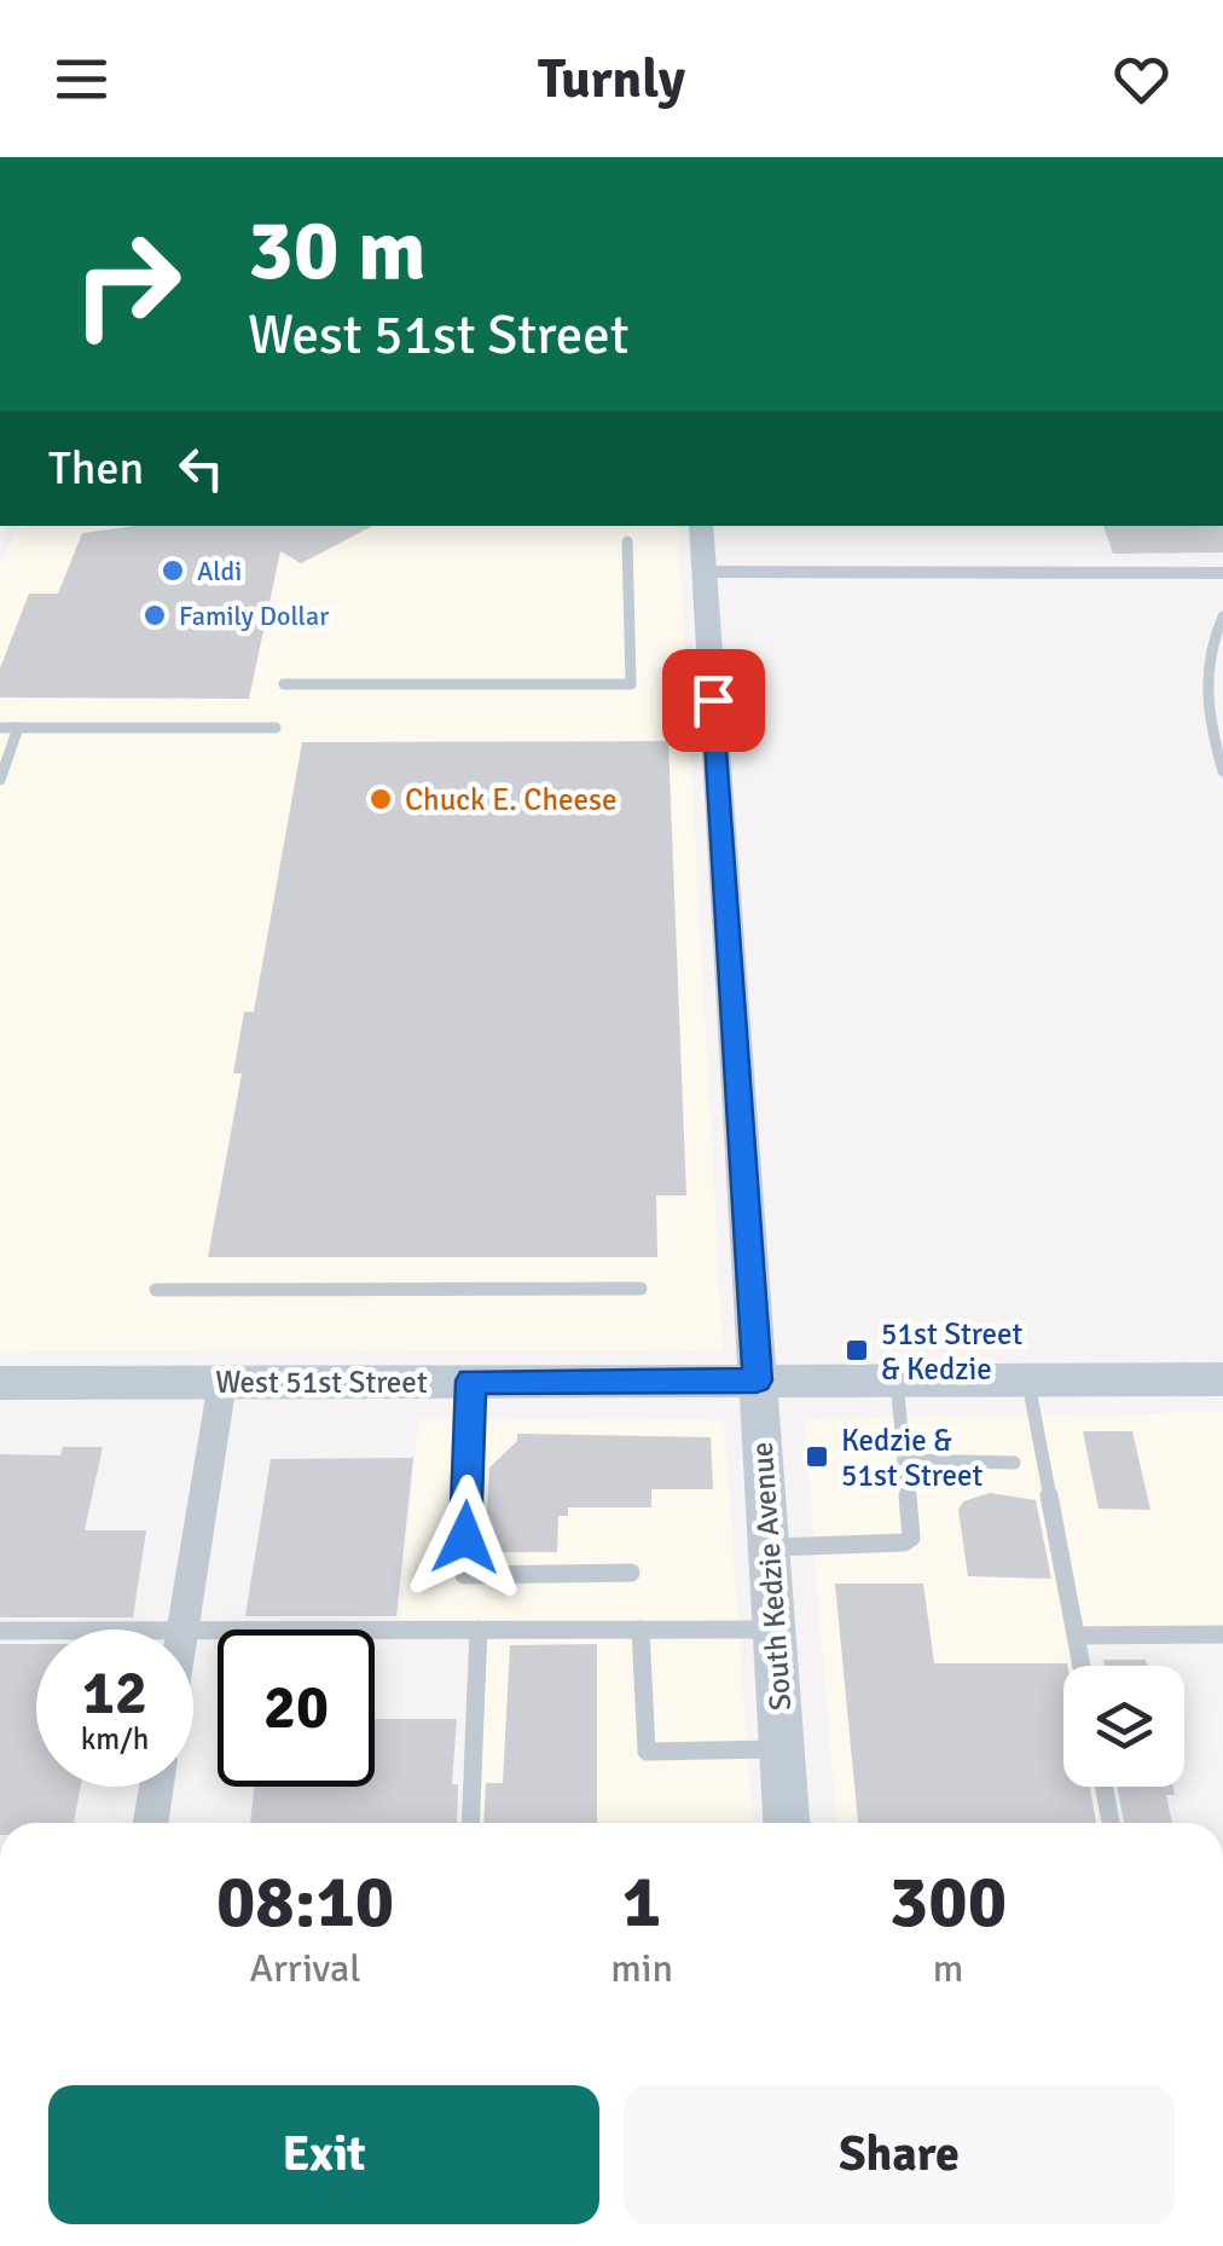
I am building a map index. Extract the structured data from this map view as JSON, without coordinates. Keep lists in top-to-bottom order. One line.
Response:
{"streets":{"main road":["West 51st Street","South Kedzie Avenue"]},"crossings":[["West 51st Street","South Kedzie Avenue"]],"places":{"other":["Aldi","Family Dollar","Chuck E. Cheese"],"transit":["51st Street & Kedzie","Kedzie & 51st Street"]},"page":{"header":"Turnly","turn":["30 m","West 51st Street"],"then":"Then","speed":"12 km/h","limit":"20","eta":["08:10","Arrival","1","min","300","m"],"buttons":["Exit","Share"]}}
